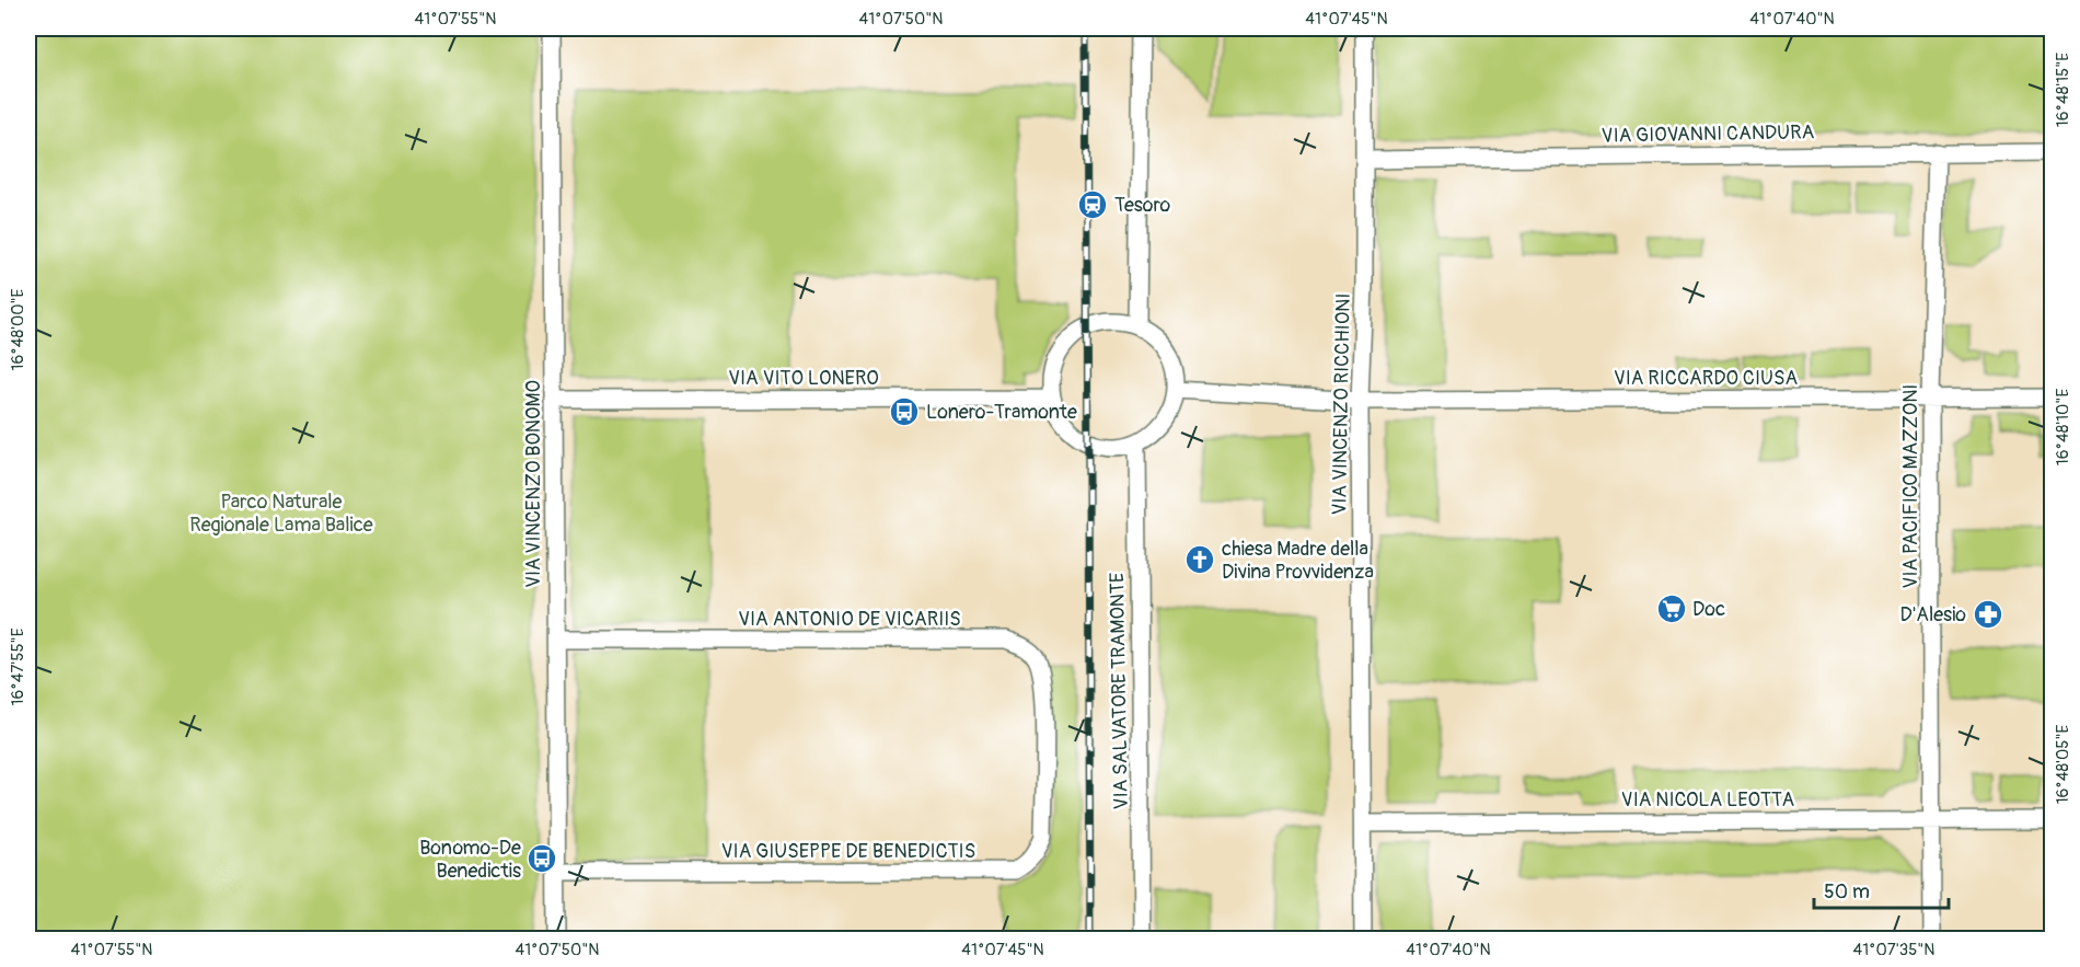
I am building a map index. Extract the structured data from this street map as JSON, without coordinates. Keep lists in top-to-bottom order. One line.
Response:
{"streets":{"street":["VIA GIOVANNI CANDURA","VIA VITO LONERO","VIA RICCARDO CIUSA","VIA VINCENZO RICCHIONI","VIA VINCENZO BONOMO","VIA PACIFICO MAZZONI","VIA ANTONIO DE VICARIIS","VIA SALVATORE TRAMONTE","VIA NICOLA LEOTTA","VIA GIUSEPPE DE BENEDICTIS"]},"crossings":[["VIA GIOVANNI CANDURA","VIA VINCENZO RICCHIONI"],["VIA GIOVANNI CANDURA","VIA PACIFICO MAZZONI"],["VIA VITO LONERO","VIA RICCARDO CIUSA"],["VIA VITO LONERO","VIA VINCENZO BONOMO"],["VIA VITO LONERO","VIA SALVATORE TRAMONTE"],["VIA RICCARDO CIUSA","VIA VINCENZO RICCHIONI"],["VIA RICCARDO CIUSA","VIA PACIFICO MAZZONI"],["VIA RICCARDO CIUSA","VIA SALVATORE TRAMONTE"],["VIA VINCENZO RICCHIONI","VIA NICOLA LEOTTA"],["VIA VINCENZO BONOMO","VIA ANTONIO DE VICARIIS"],["VIA VINCENZO BONOMO","VIA GIUSEPPE DE BENEDICTIS"],["VIA PACIFICO MAZZONI","VIA NICOLA LEOTTA"],["VIA ANTONIO DE VICARIIS","VIA GIUSEPPE DE BENEDICTIS"]],"parks":["Parco Naturale Regionale Lama Balice"],"places":{"station":["Tesoro"],"bus stop":["Lonero-Tramonte","Bonomo-De Benedictis"],"church":["chiesa Madre della Divina Provvidenza"],"supermarket":["Doc"],"pharmacy":["D'Alesio"]},"scale_bar":"50 m","coordinates":["41°07'55\"N","41°07'50\"N","41°07'45\"N","41°07'40\"N","16°48'15\"E","16°48'00\"E","16°48'10\"E","16°47'55\"E","16°48'05\"E","41°07'35\"N"]}
